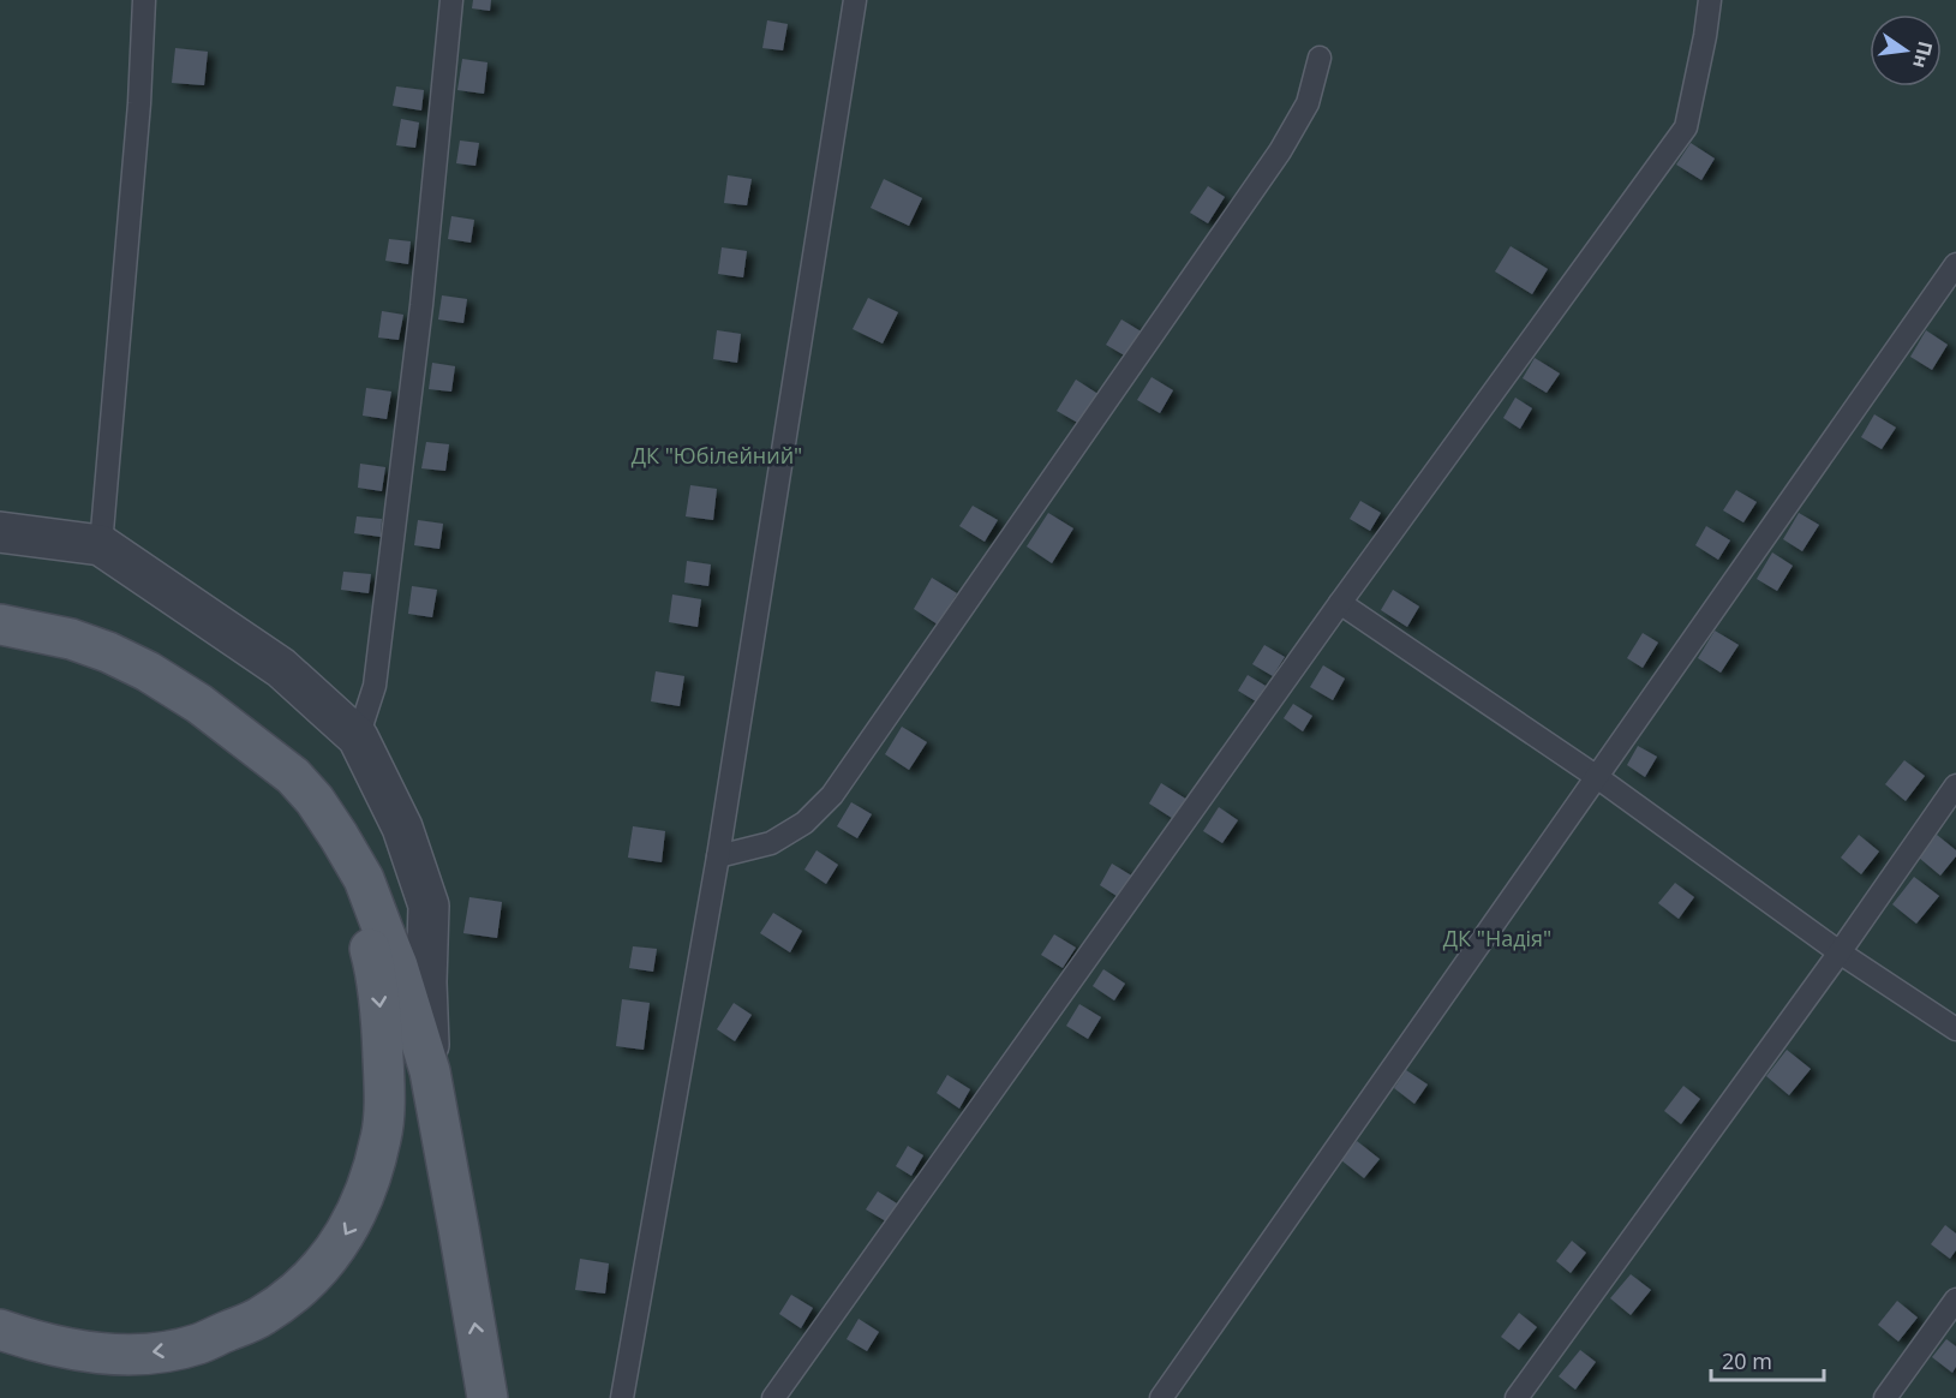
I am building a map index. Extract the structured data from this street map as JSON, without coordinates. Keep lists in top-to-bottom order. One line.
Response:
{"parks":["ДК \"Юбілейний\"","ДК \"Надія\""],"scale_bar":"20 m","north":"right"}
